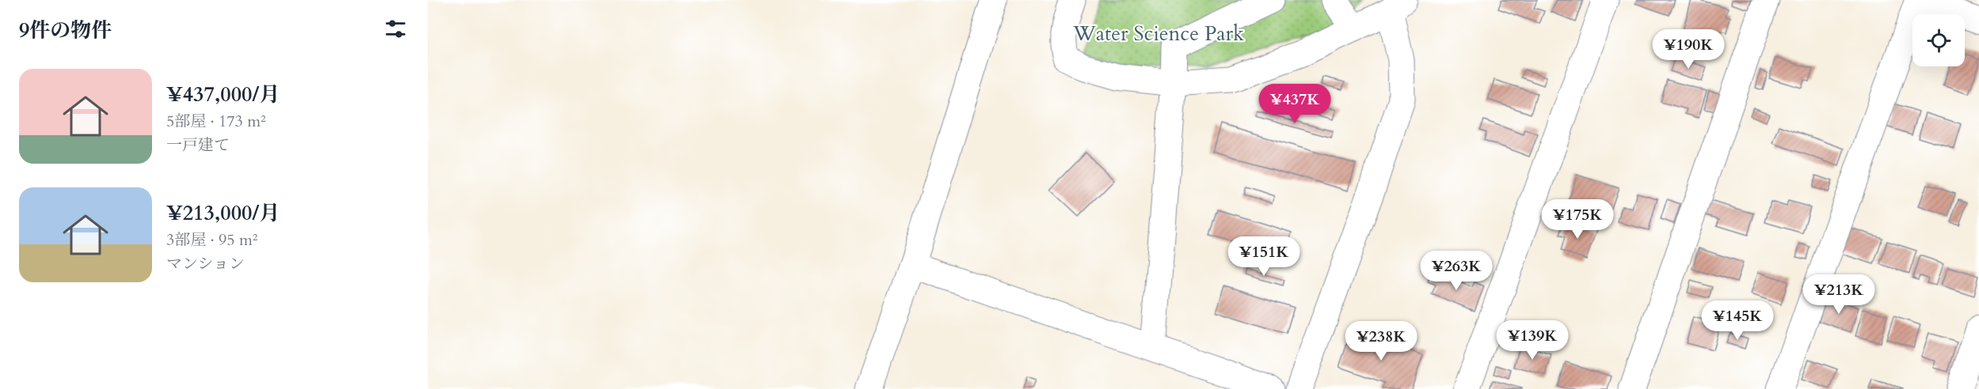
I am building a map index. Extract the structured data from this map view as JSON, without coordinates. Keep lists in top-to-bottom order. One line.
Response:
{"parks":["Water Science Park"],"page":{"heading":"9件の物件","price":["¥190K","¥437K","¥175K","¥151K","¥263K","¥213K","¥145K","¥139K","¥238K"],"list":[{"name":"¥437,000/月","note":"5部屋 · 173 m² · 一戸建て"},{"name":"¥213,000/月","note":"3部屋 · 95 m² · マンション"}]}}
